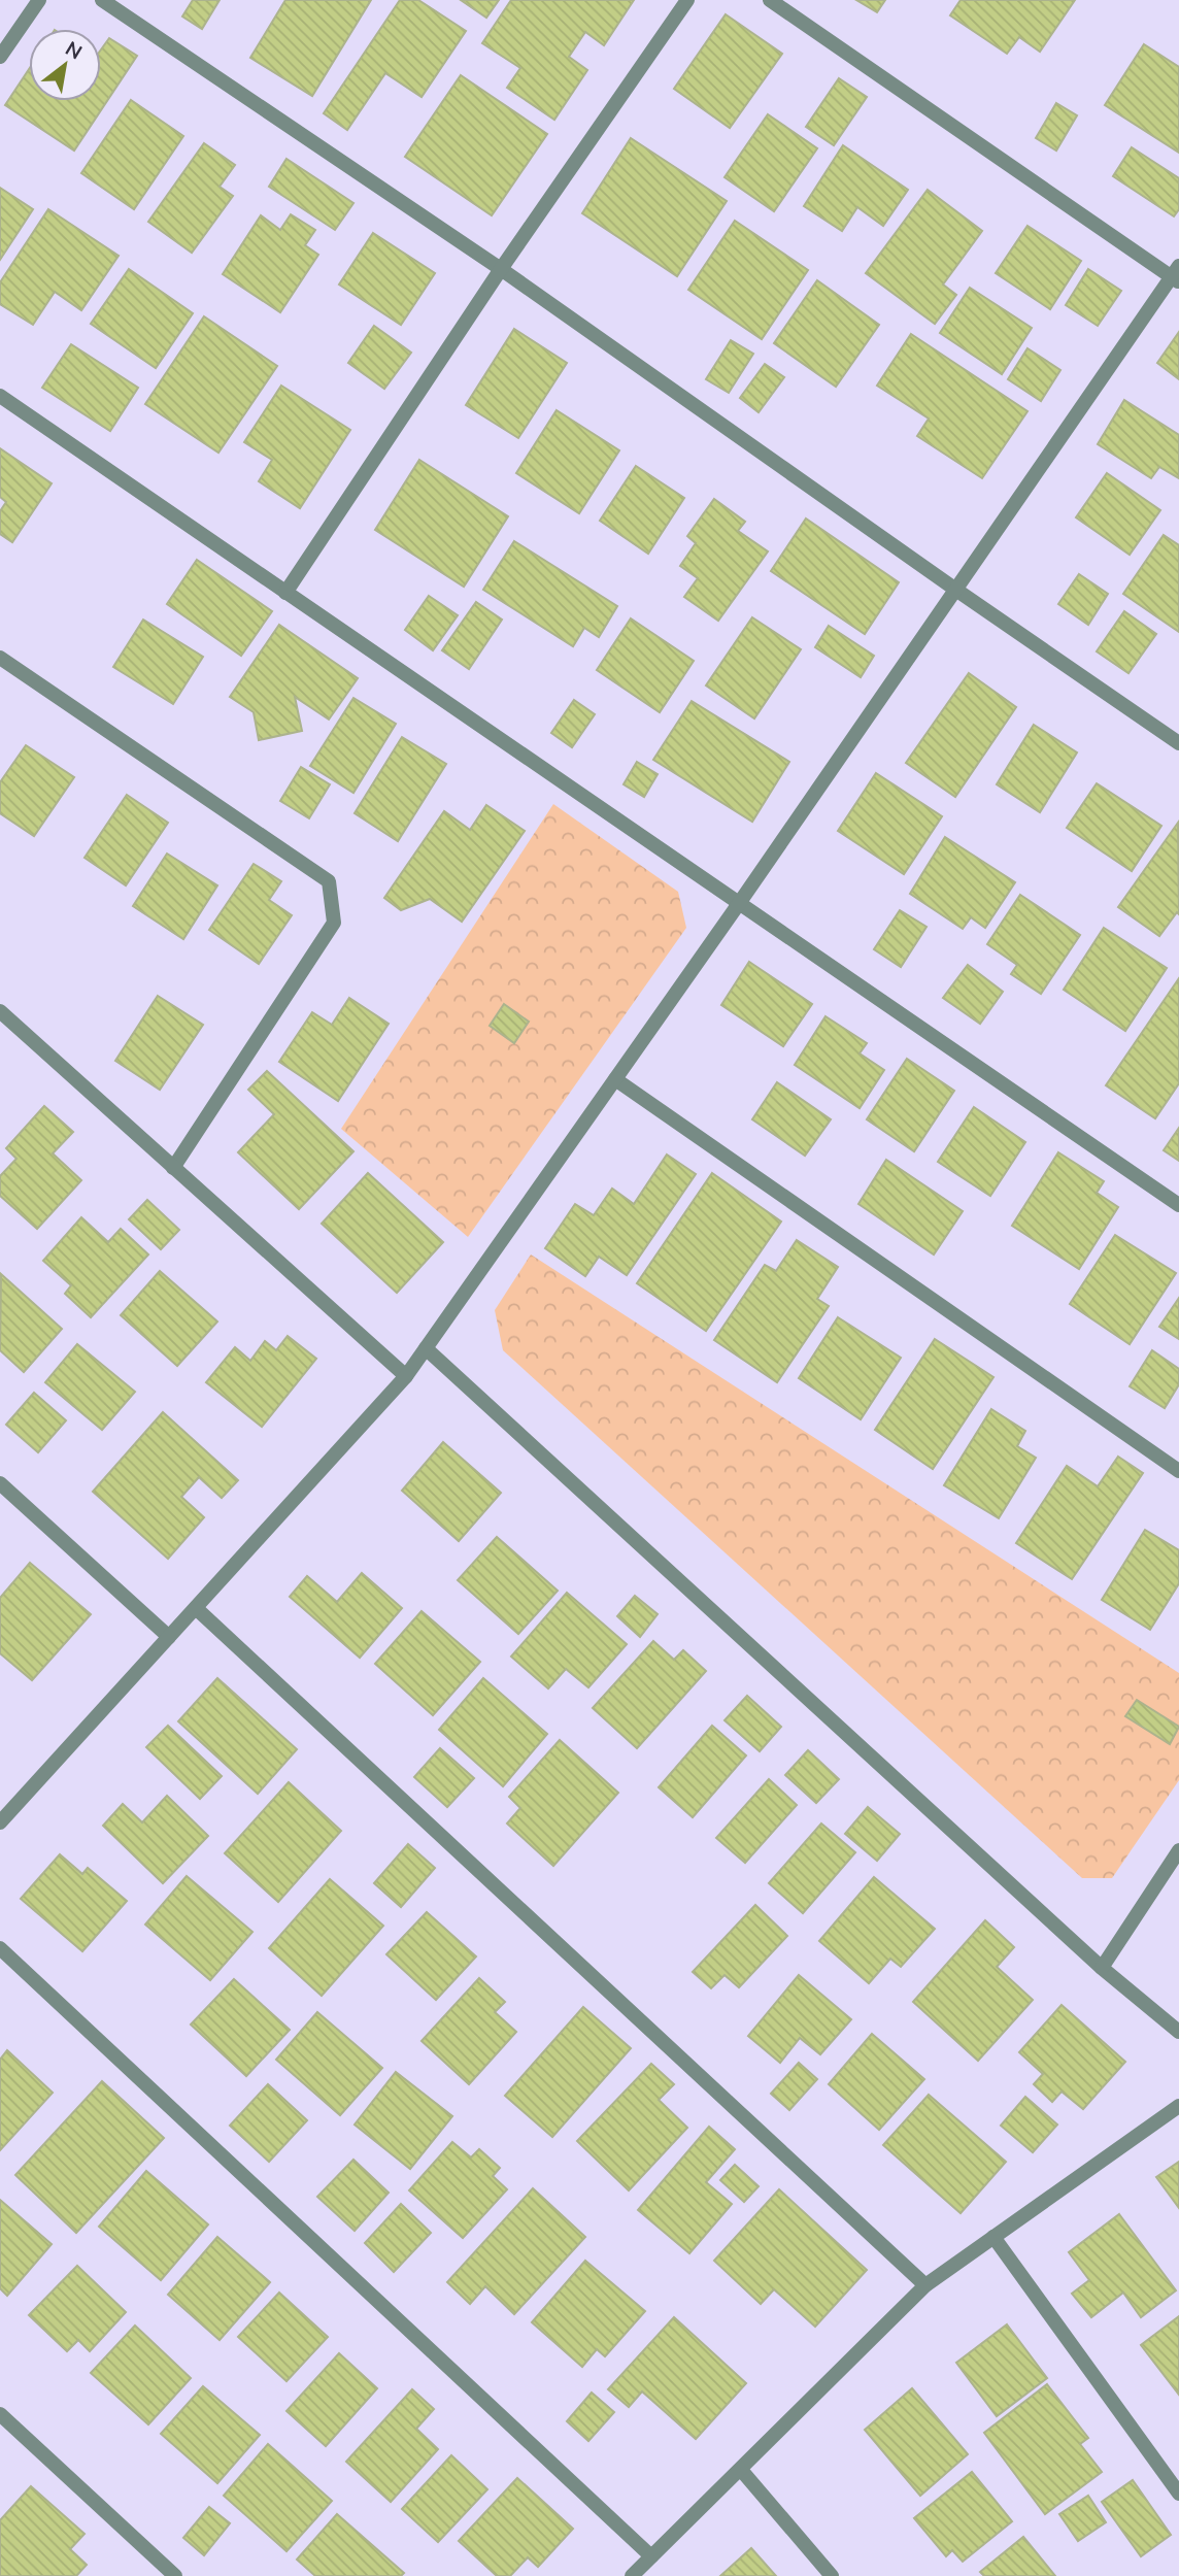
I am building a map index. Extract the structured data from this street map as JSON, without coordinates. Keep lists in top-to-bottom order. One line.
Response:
{"north":"top right"}
